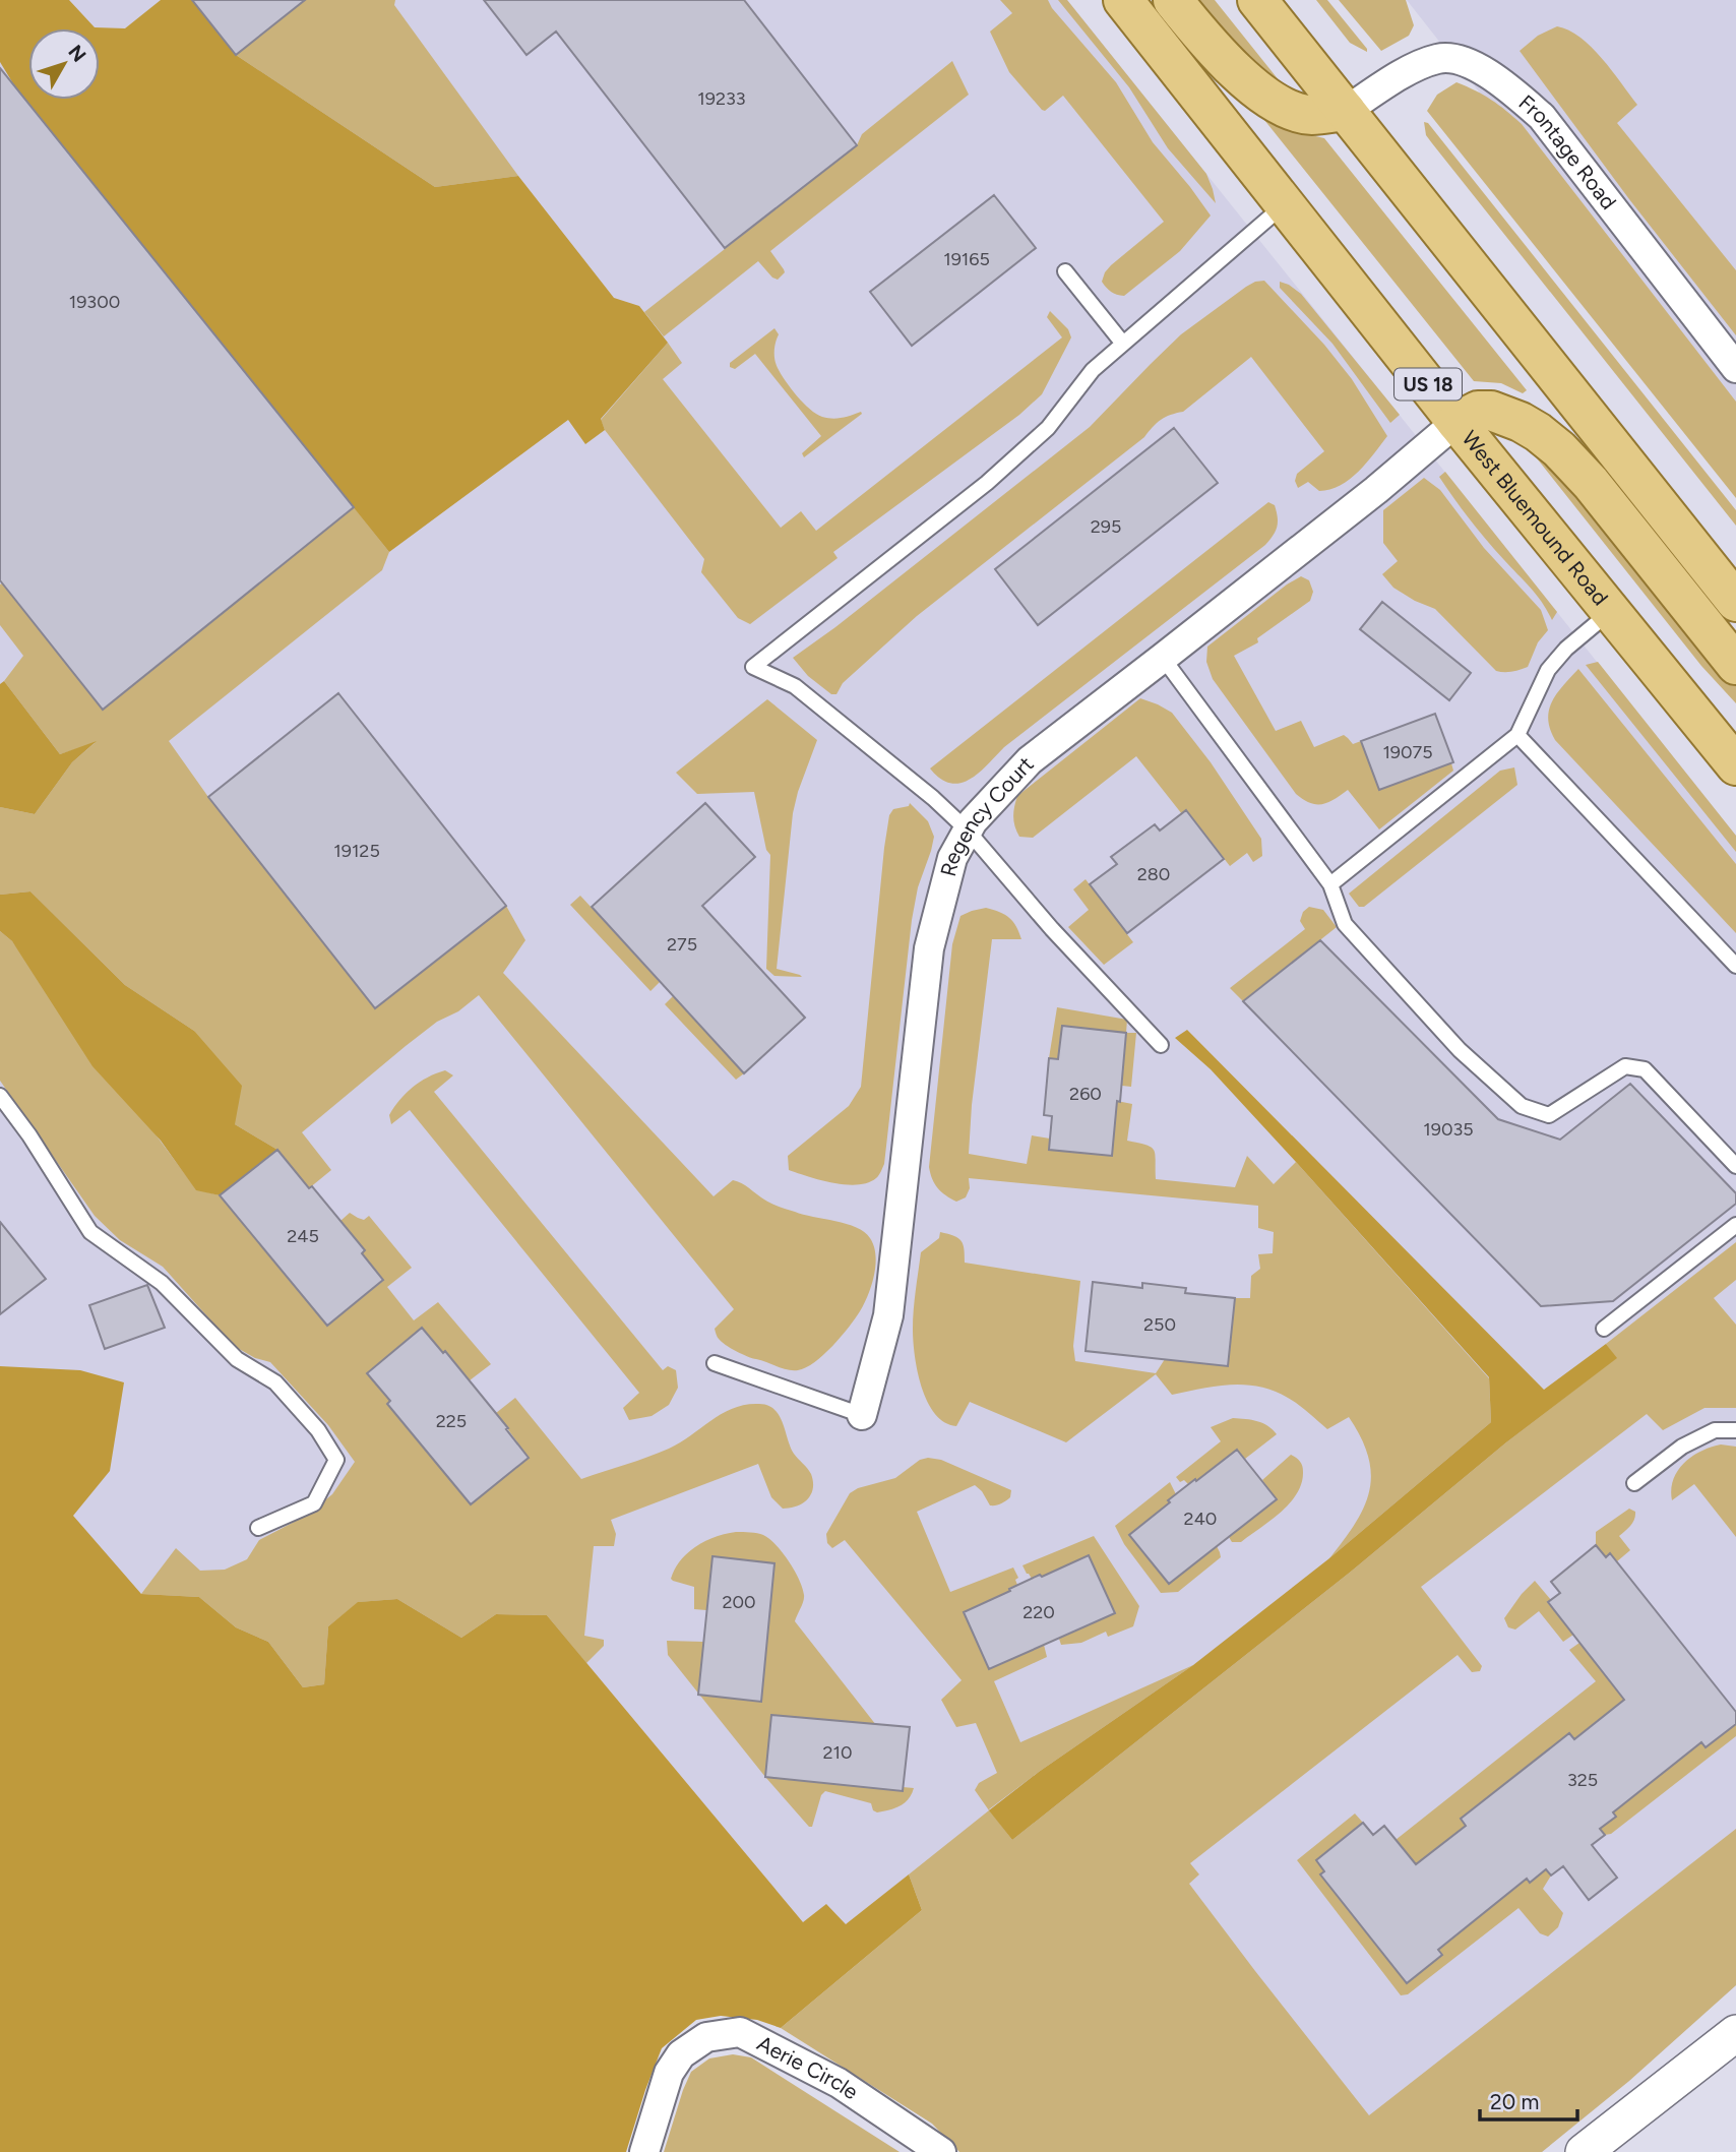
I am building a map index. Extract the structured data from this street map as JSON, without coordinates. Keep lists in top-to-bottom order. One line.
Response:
{"streets":{"main road":["US 18","West Bluemound Road"],"street":["Frontage Road","Regency Court","Aerie Circle"]},"crossings":[["West Bluemound Road","Regency Court"]],"house_numbers":["19233","19165","19300","295","19075","19125","280","275","260","19035","245","250","225","240","200","220","210","325"],"scale_bar":"20 m","north":"top right"}
